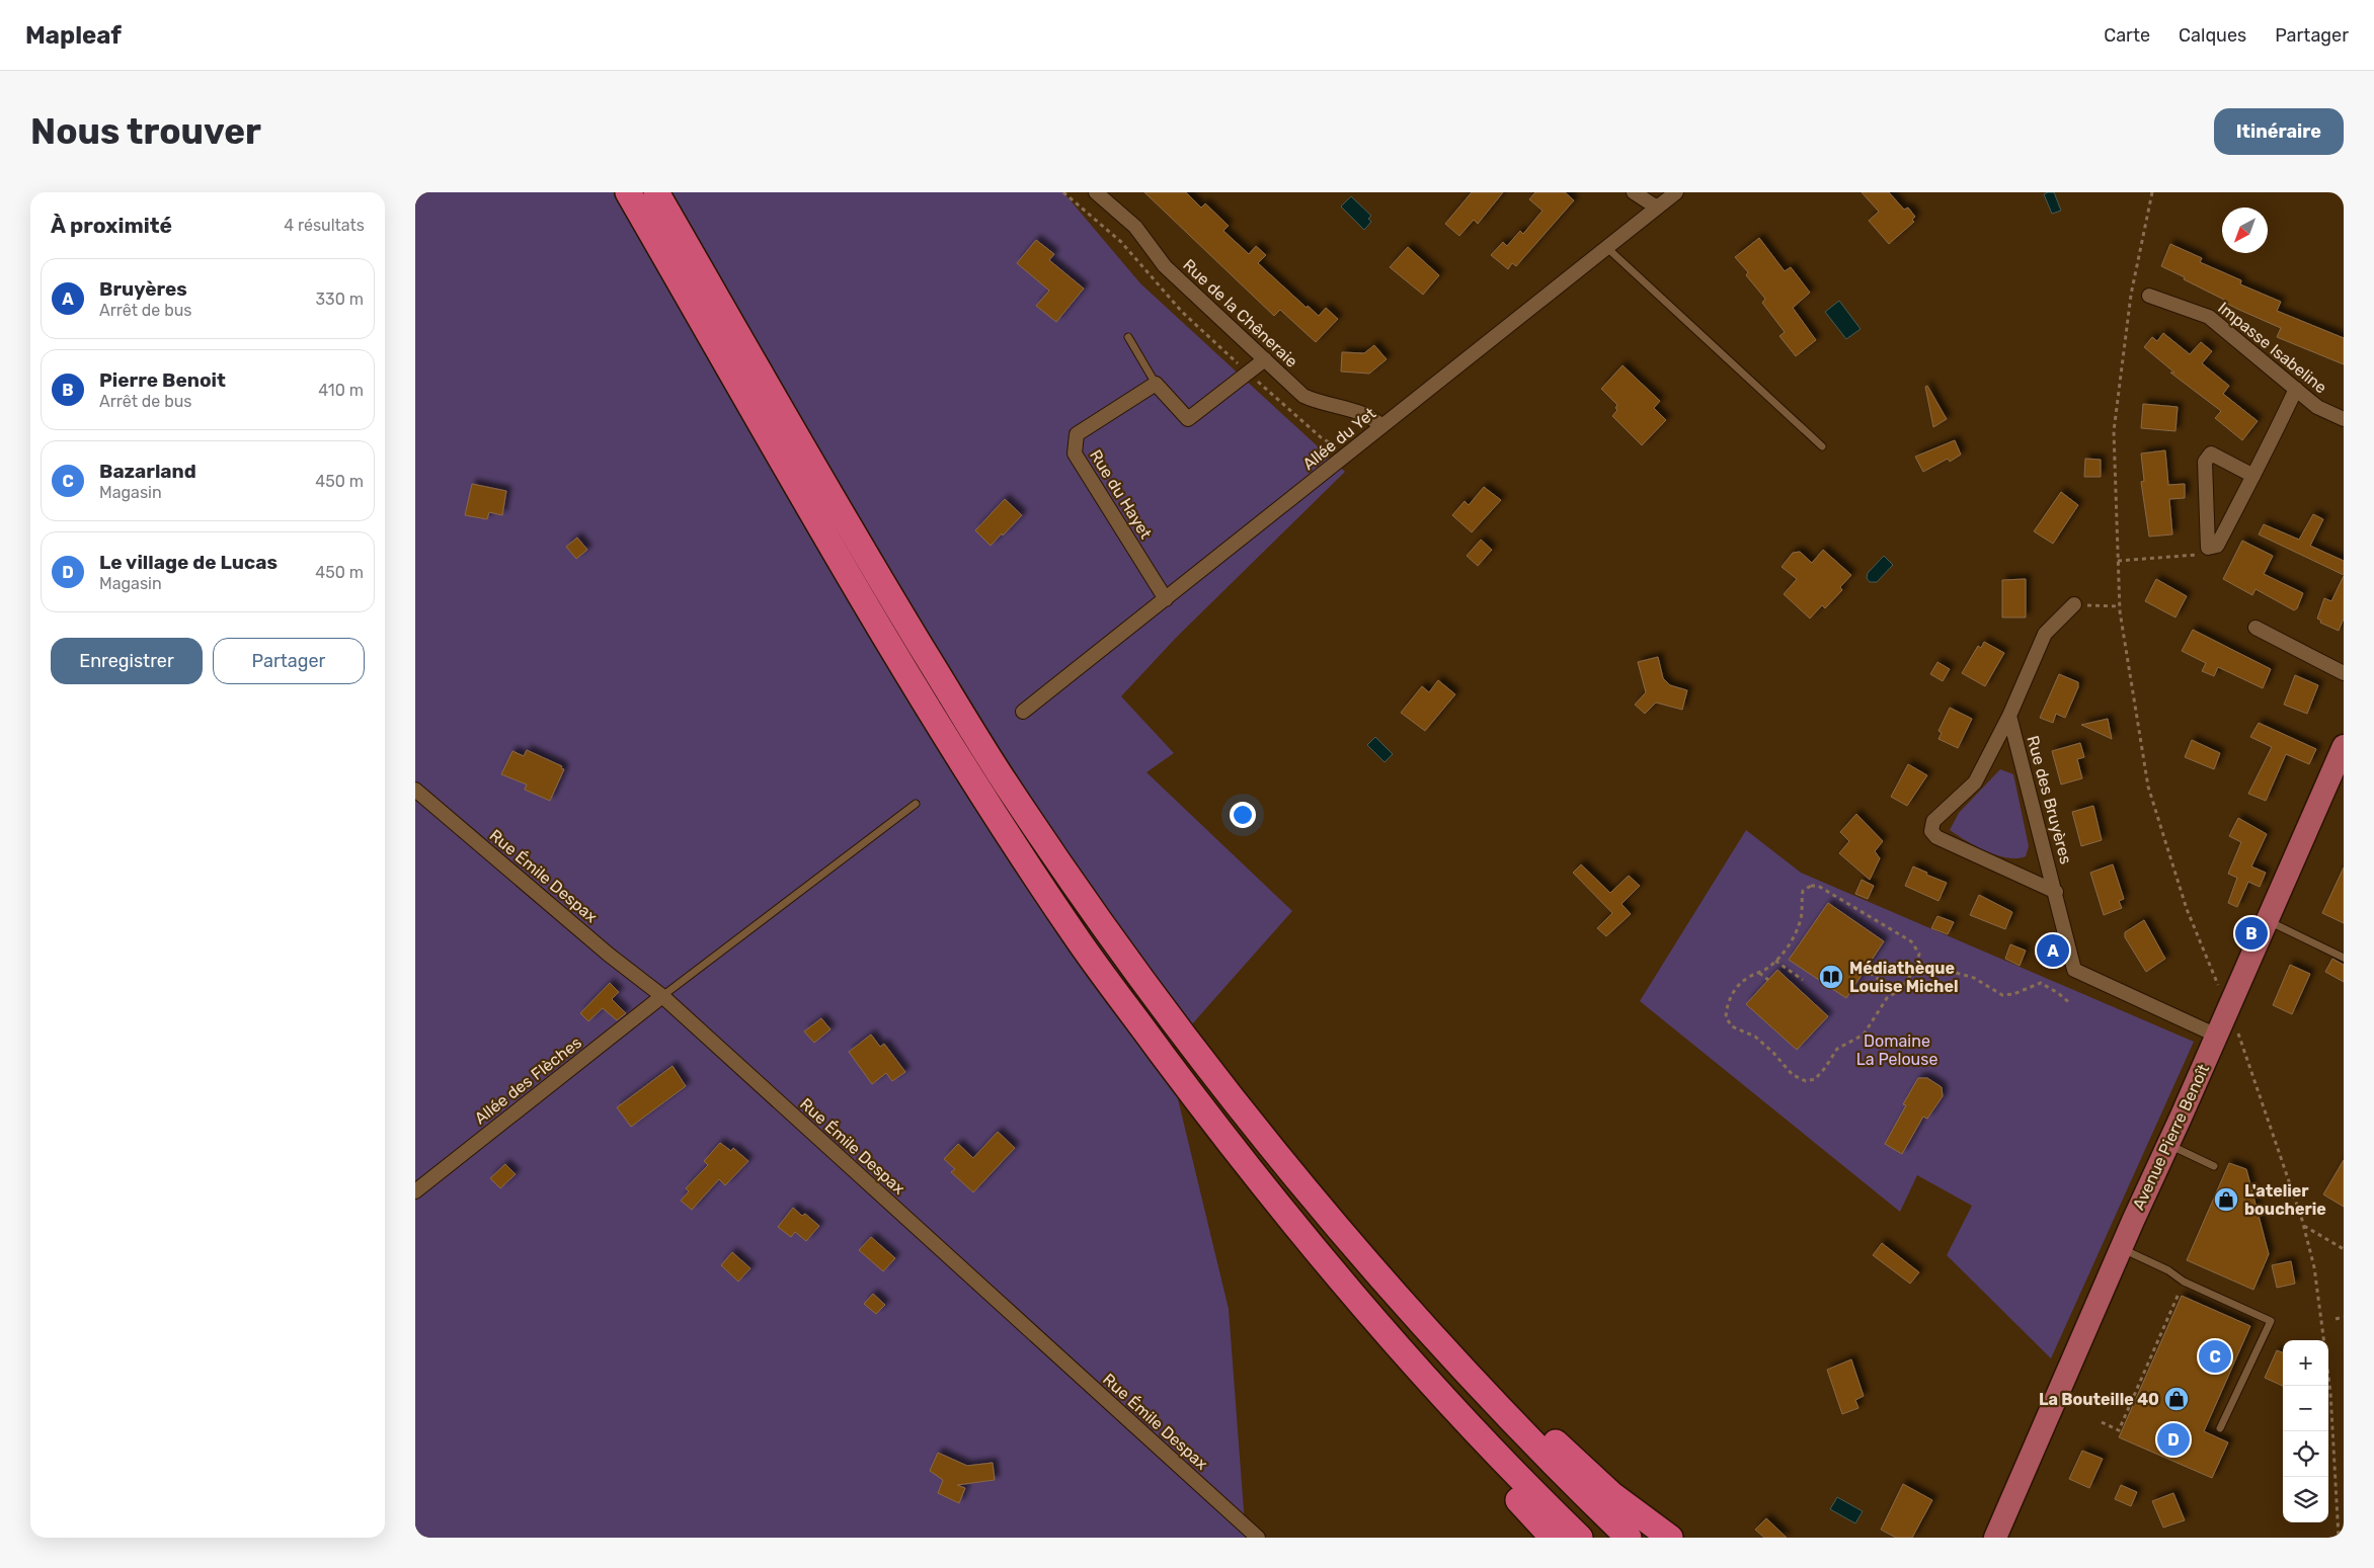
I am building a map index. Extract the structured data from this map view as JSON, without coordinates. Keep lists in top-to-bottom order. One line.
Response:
{"streets":{"main road":["Avenue Pierre Benoît"],"street":["Rue de la Chêneraie","Impasse Isabeline","Allée du Yet","Rue du Hayet","Rue des Bruyères","Rue Émile Despax","Allée des Flèches"]},"crossings":[["Rue de la Chêneraie","Allée du Yet"],["Allée du Yet","Rue du Hayet"],["Rue des Bruyères","Avenue Pierre Benoît"],["Rue Émile Despax","Allée des Flèches"]],"parks":["Domaine La Pelouse"],"places":{"library":["Médiathèque Louise Michel"],"shop":["L'atelier boucherie","La Bouteille 40"]},"north":"bottom left","page":{"header":"Mapleaf","nav":["Carte","Calques","Partager"],"buttons":["Itinéraire",["Enregistrer","Partager"]],"title":"Nous trouver","heading":["À proximité","4 résultats"],"list":[{"mark":"A","name":"Bruyères","note":"Arrêt de bus","value":"330 m"},{"mark":"B","name":"Pierre Benoit","note":"Arrêt de bus","value":"410 m"},{"mark":"C","name":"Bazarland","note":"Magasin","value":"450 m"},{"mark":"D","name":"Le village de Lucas","note":"Magasin","value":"450 m"}],"pins":["B","A","C","D"],"map_buttons":["+","−"]}}
